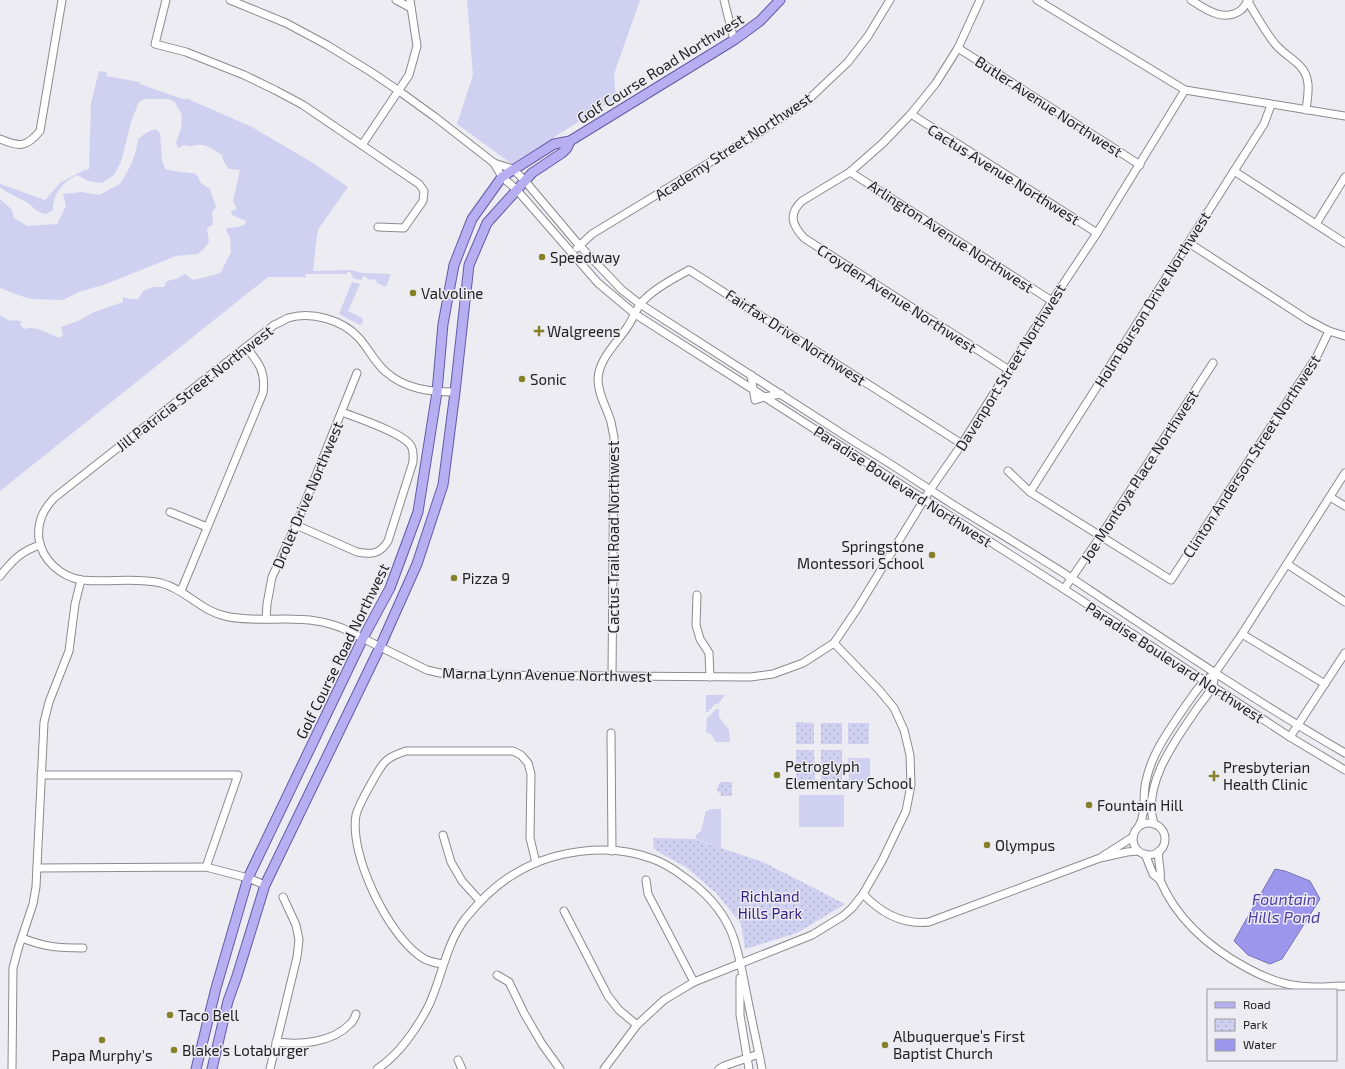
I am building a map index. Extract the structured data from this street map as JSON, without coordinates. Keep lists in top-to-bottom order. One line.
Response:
{"streets":{"main road":["Golf Course Road Northwest"],"street":["Butler Avenue Northwest","Academy Street Northwest","Cactus Avenue Northwest","Arlington Avenue Northwest","Croyden Avenue Northwest","Holm Burson Drive Northwest","Fairfax Drive Northwest","Davenport Street Northwest","Jill Patricia Street Northwest","Clinton Anderson Street Northwest","Joe Montoya Place Northwest","Paradise Boulevard Northwest","Drolet Drive Northwest","Cactus Trail Road Northwest","Marna Lynn Avenue Northwest"]},"crossings":[["Golf Course Road Northwest","Jill Patricia Street Northwest"],["Golf Course Road Northwest","Paradise Boulevard Northwest"],["Golf Course Road Northwest","Marna Lynn Avenue Northwest"],["Butler Avenue Northwest","Davenport Street Northwest"],["Academy Street Northwest","Paradise Boulevard Northwest"],["Cactus Avenue Northwest","Davenport Street Northwest"],["Arlington Avenue Northwest","Croyden Avenue Northwest"],["Arlington Avenue Northwest","Davenport Street Northwest"],["Croyden Avenue Northwest","Davenport Street Northwest"],["Fairfax Drive Northwest","Davenport Street Northwest"],["Fairfax Drive Northwest","Paradise Boulevard Northwest"],["Fairfax Drive Northwest","Cactus Trail Road Northwest"],["Davenport Street Northwest","Paradise Boulevard Northwest"],["Davenport Street Northwest","Marna Lynn Avenue Northwest"],["Clinton Anderson Street Northwest","Joe Montoya Place Northwest"],["Joe Montoya Place Northwest","Paradise Boulevard Northwest"],["Paradise Boulevard Northwest","Cactus Trail Road Northwest"],["Drolet Drive Northwest","Marna Lynn Avenue Northwest"],["Cactus Trail Road Northwest","Marna Lynn Avenue Northwest"]],"water":["Fountain Hills Pond"],"parks":["Richland Hills Park"],"places":{"other":["Speedway","Valvoline","Sonic","Springstone Montessori School","Pizza 9","Petroglyph Elementary School","Fountain Hill","Olympus","Taco Bell","Papa Murphy's","Albuquerque’s First Baptist Church","Blake's Lotaburger"],"health":["Walgreens","Presbyterian Health Clinic"]},"legend":["Road","Park","Water"]}
